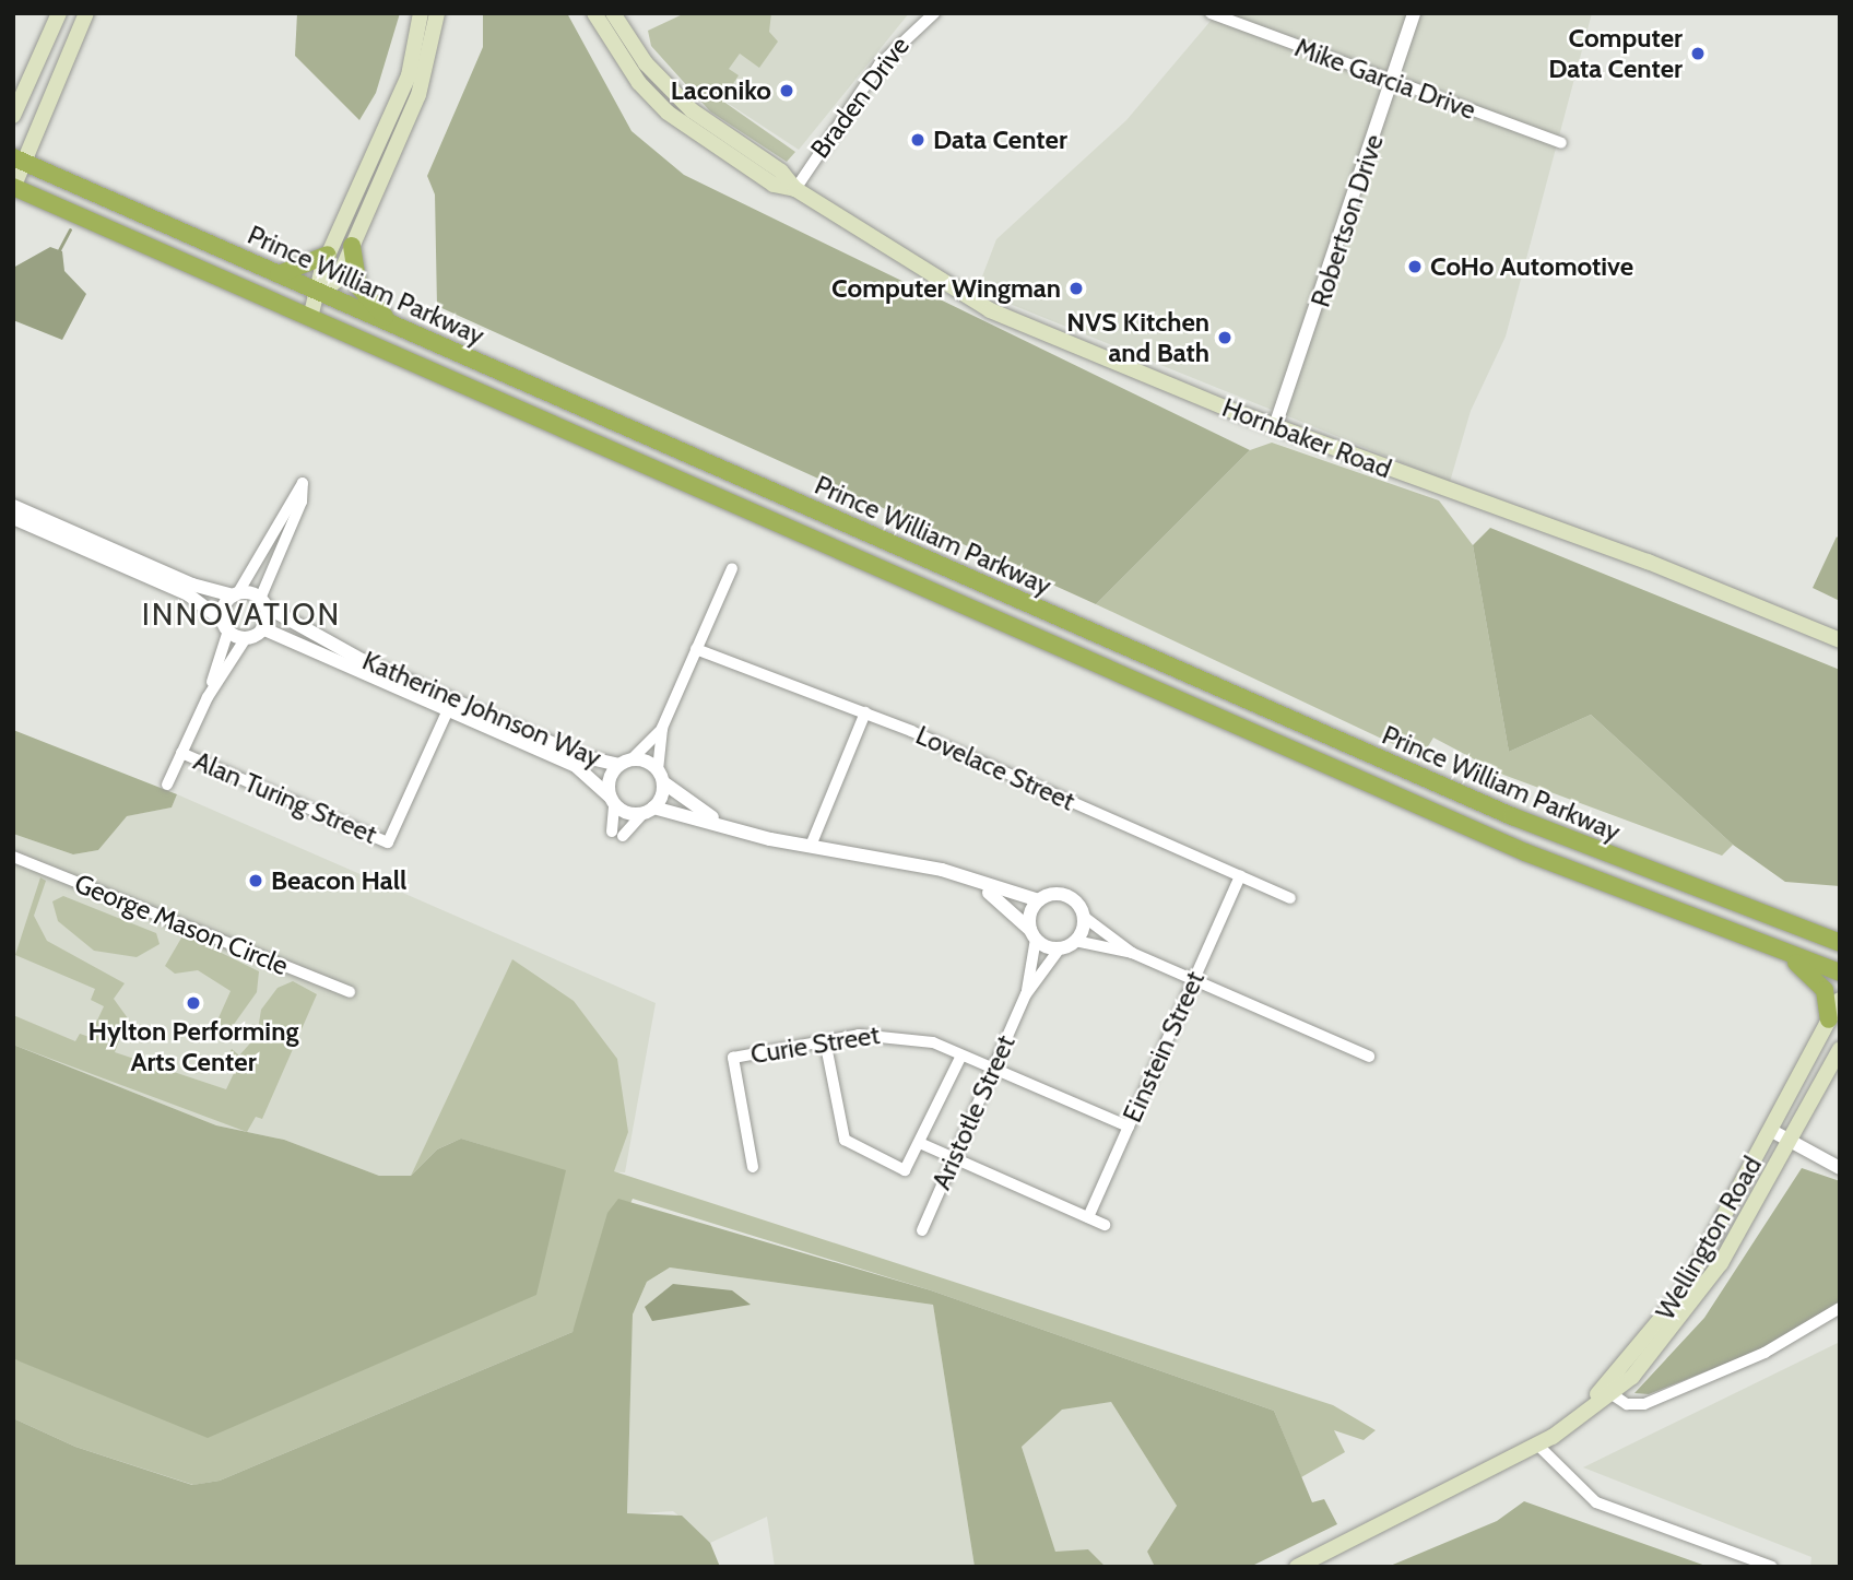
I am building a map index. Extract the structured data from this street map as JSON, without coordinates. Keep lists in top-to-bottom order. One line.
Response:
{"streets":{"highway":["Prince William Parkway"],"main road":["Hornbaker Road","Wellington Road"],"street":["Mike Garcia Drive","Braden Drive","Robertson Drive","Katherine Johnson Way","Lovelace Street","Alan Turing Street","George Mason Circle","Curie Street","Einstein Street","Aristotle Street"]},"crossings":[["Mike Garcia Drive","Robertson Drive"],["Braden Drive","Hornbaker Road"],["Robertson Drive","Hornbaker Road"],["Katherine Johnson Way","Alan Turing Street"],["Lovelace Street","Einstein Street"],["Curie Street","Einstein Street"],["Curie Street","Aristotle Street"]],"districts":["INNOVATION"],"places":["Computer Data Center","Laconiko","Data Center","CoHo Automotive","Computer Wingman","NVS Kitchen and Bath","Beacon Hall","Hylton Performing Arts Center"]}
